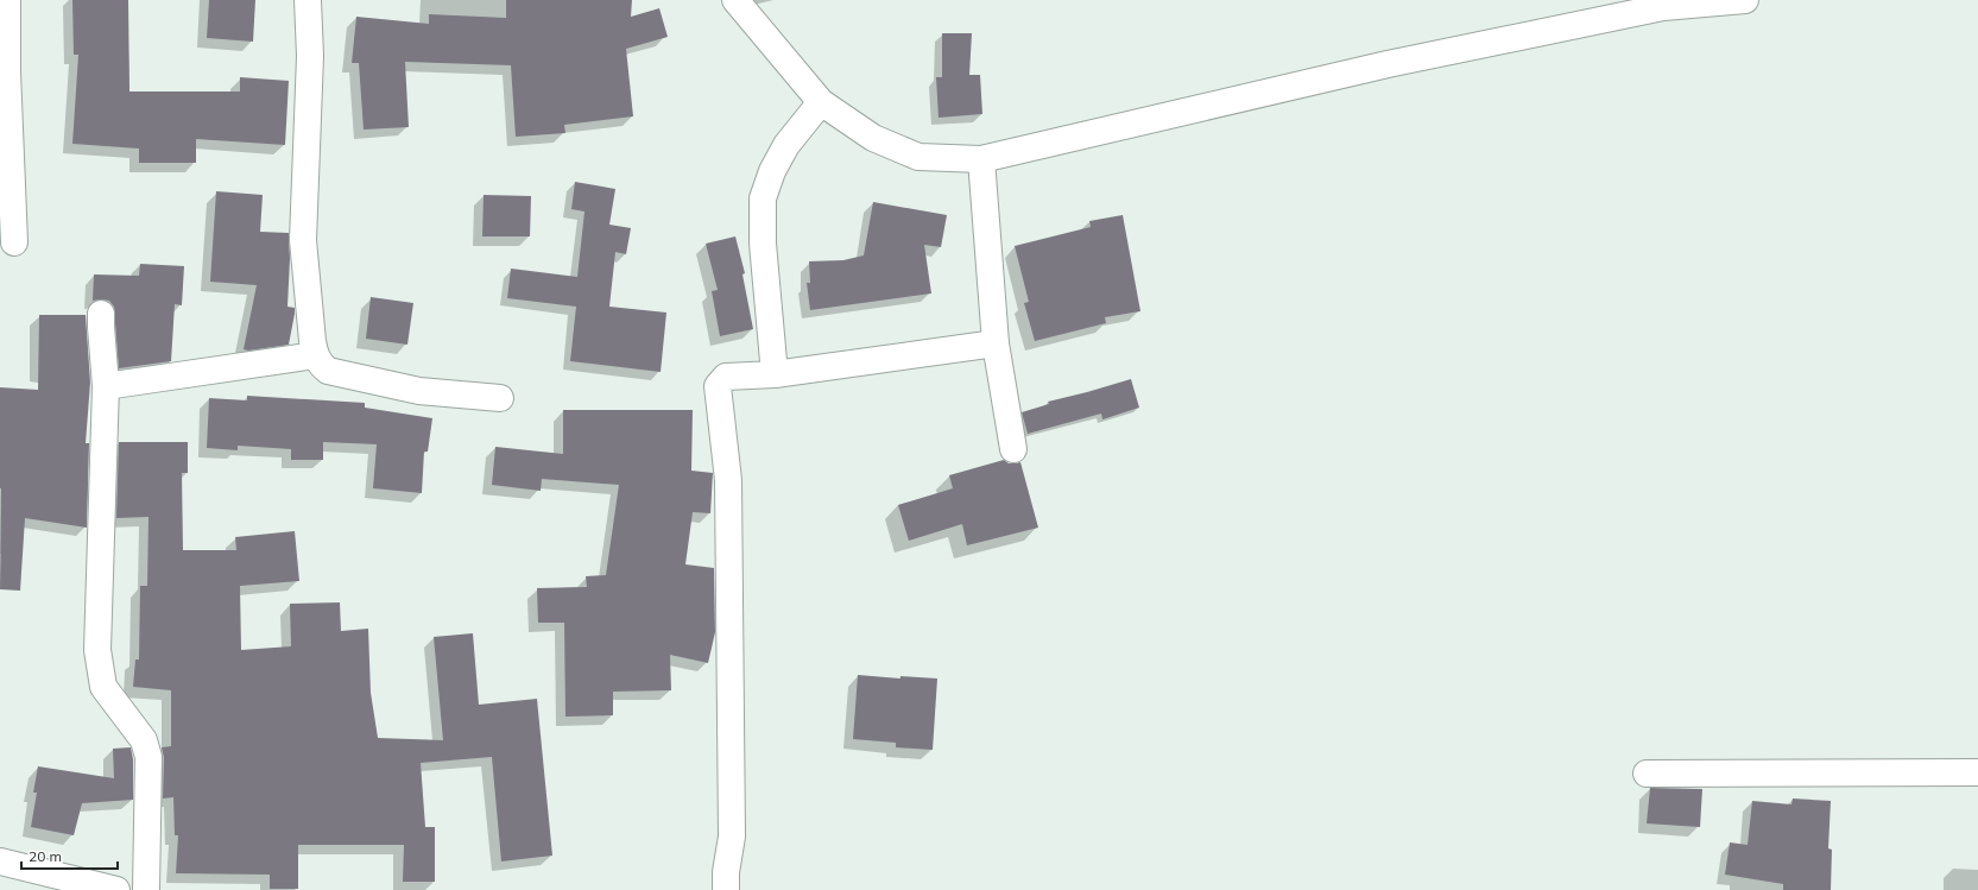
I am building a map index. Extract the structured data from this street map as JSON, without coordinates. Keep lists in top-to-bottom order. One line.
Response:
{"scale_bar":"20 m"}
